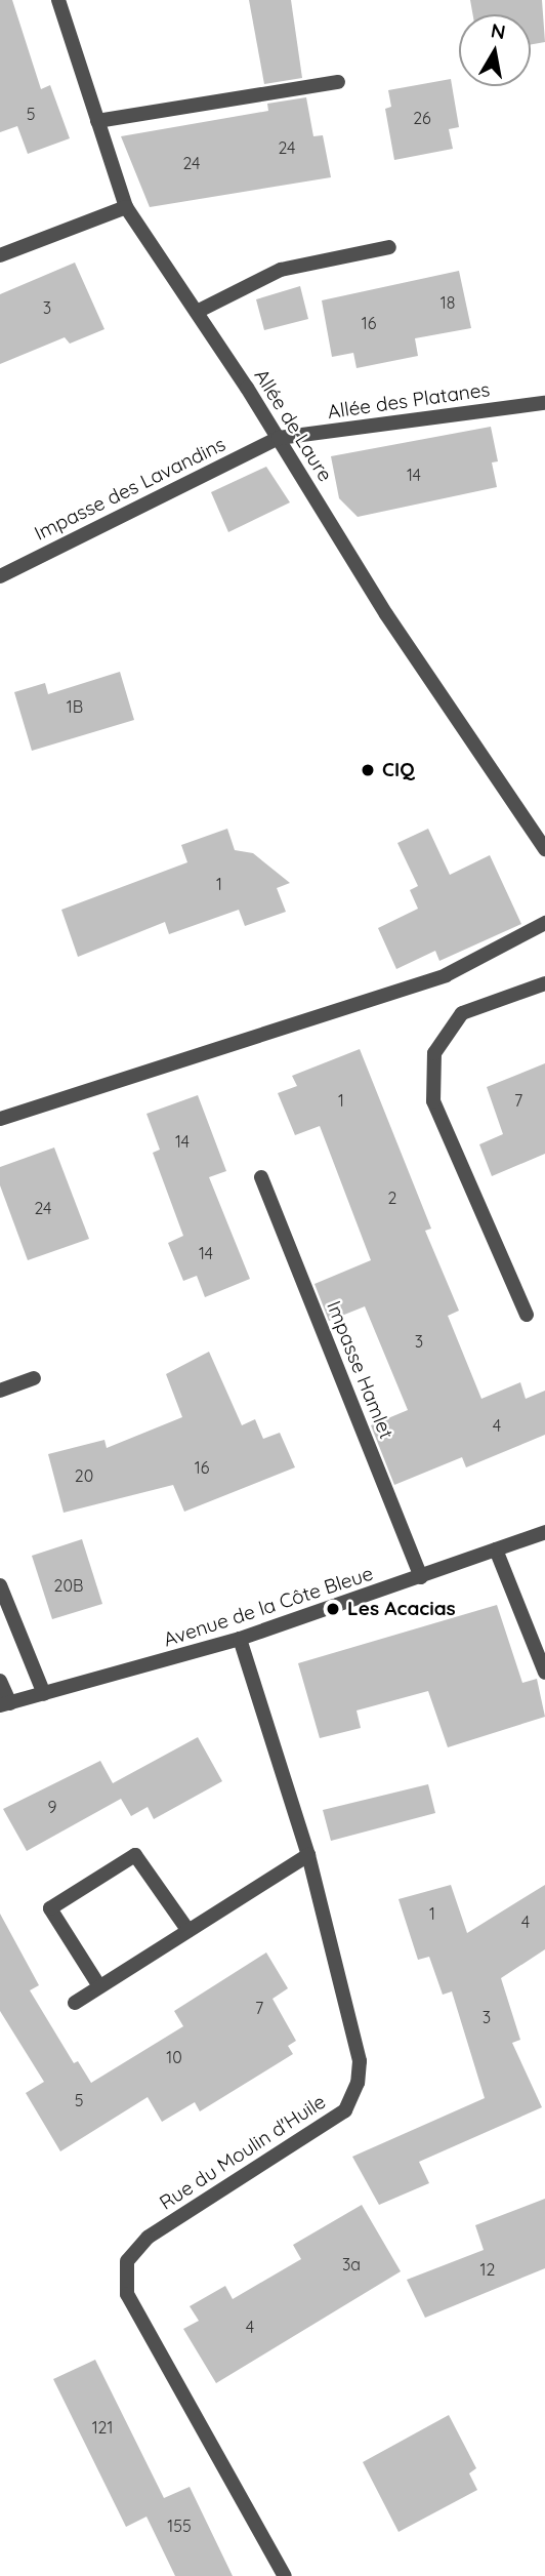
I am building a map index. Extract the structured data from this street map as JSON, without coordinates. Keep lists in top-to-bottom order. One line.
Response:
{"streets":{"street":["Allée des Platanes","Allée de Laure","Impasse des Lavandins","Impasse Hamlet","Avenue de la Côte Bleue","Rue du Moulin d'Huile"]},"crossings":[["Allée des Platanes","Allée de Laure"],["Allée des Platanes","Impasse des Lavandins"],["Allée de Laure","Impasse des Lavandins"],["Impasse Hamlet","Avenue de la Côte Bleue"],["Avenue de la Côte Bleue","Rue du Moulin d'Huile"]],"places":["CIQ","Les Acacias"],"house_numbers":["5","26","24","24","18","3","16","14","1B","1","1","7","14","2","24","14","3","4","16","20","20B","9","1","4","7","3","10","5","3a","12","4","121","155"],"north":"top"}
